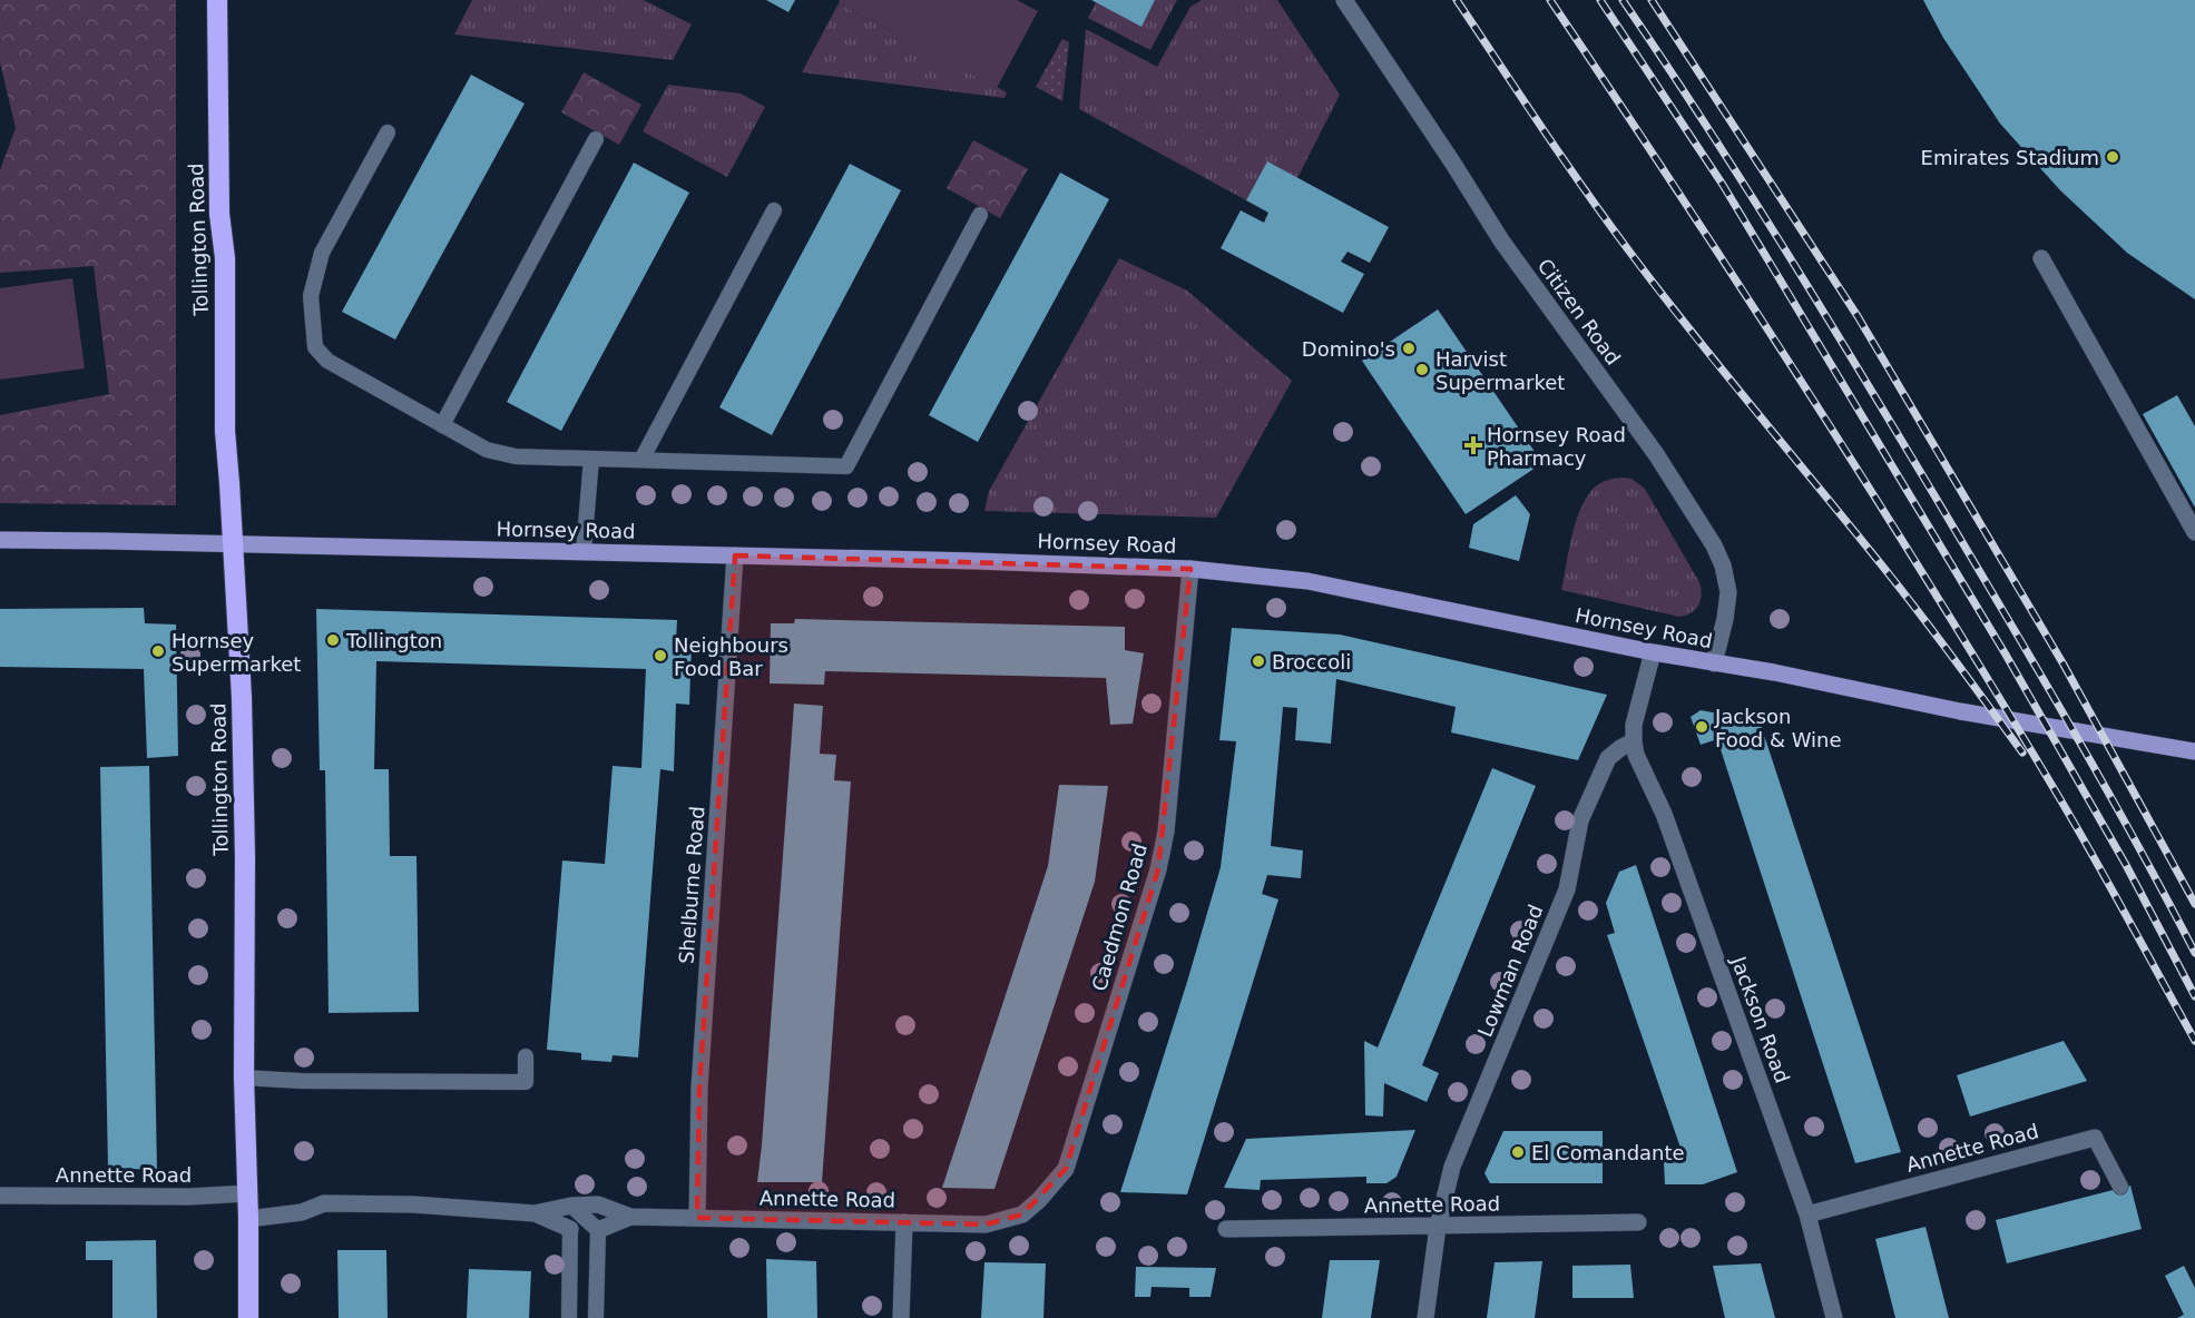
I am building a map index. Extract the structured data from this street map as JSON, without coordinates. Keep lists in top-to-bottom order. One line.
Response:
{"streets":{"highway":["Tollington Road"],"main road":["Hornsey Road"],"street":["Citizen Road","Shelburne Road","Caedmon Road","Lowman Road","Jackson Road","Annette Road"]},"crossings":[["Tollington Road","Hornsey Road"],["Tollington Road","Annette Road"],["Citizen Road","Hornsey Road"],["Hornsey Road","Shelburne Road"],["Hornsey Road","Caedmon Road"],["Shelburne Road","Annette Road"],["Caedmon Road","Annette Road"],["Lowman Road","Jackson Road"],["Lowman Road","Annette Road"],["Jackson Road","Annette Road"]],"places":{"other":["Emirates Stadium","Domino's","Harvist Supermarket","Tollington","Hornsey Supermarket","Neighbours Food Bar","Broccoli","Jackson Food & Wine","El Comandante"],"health":["Hornsey Road Pharmacy"]}}
